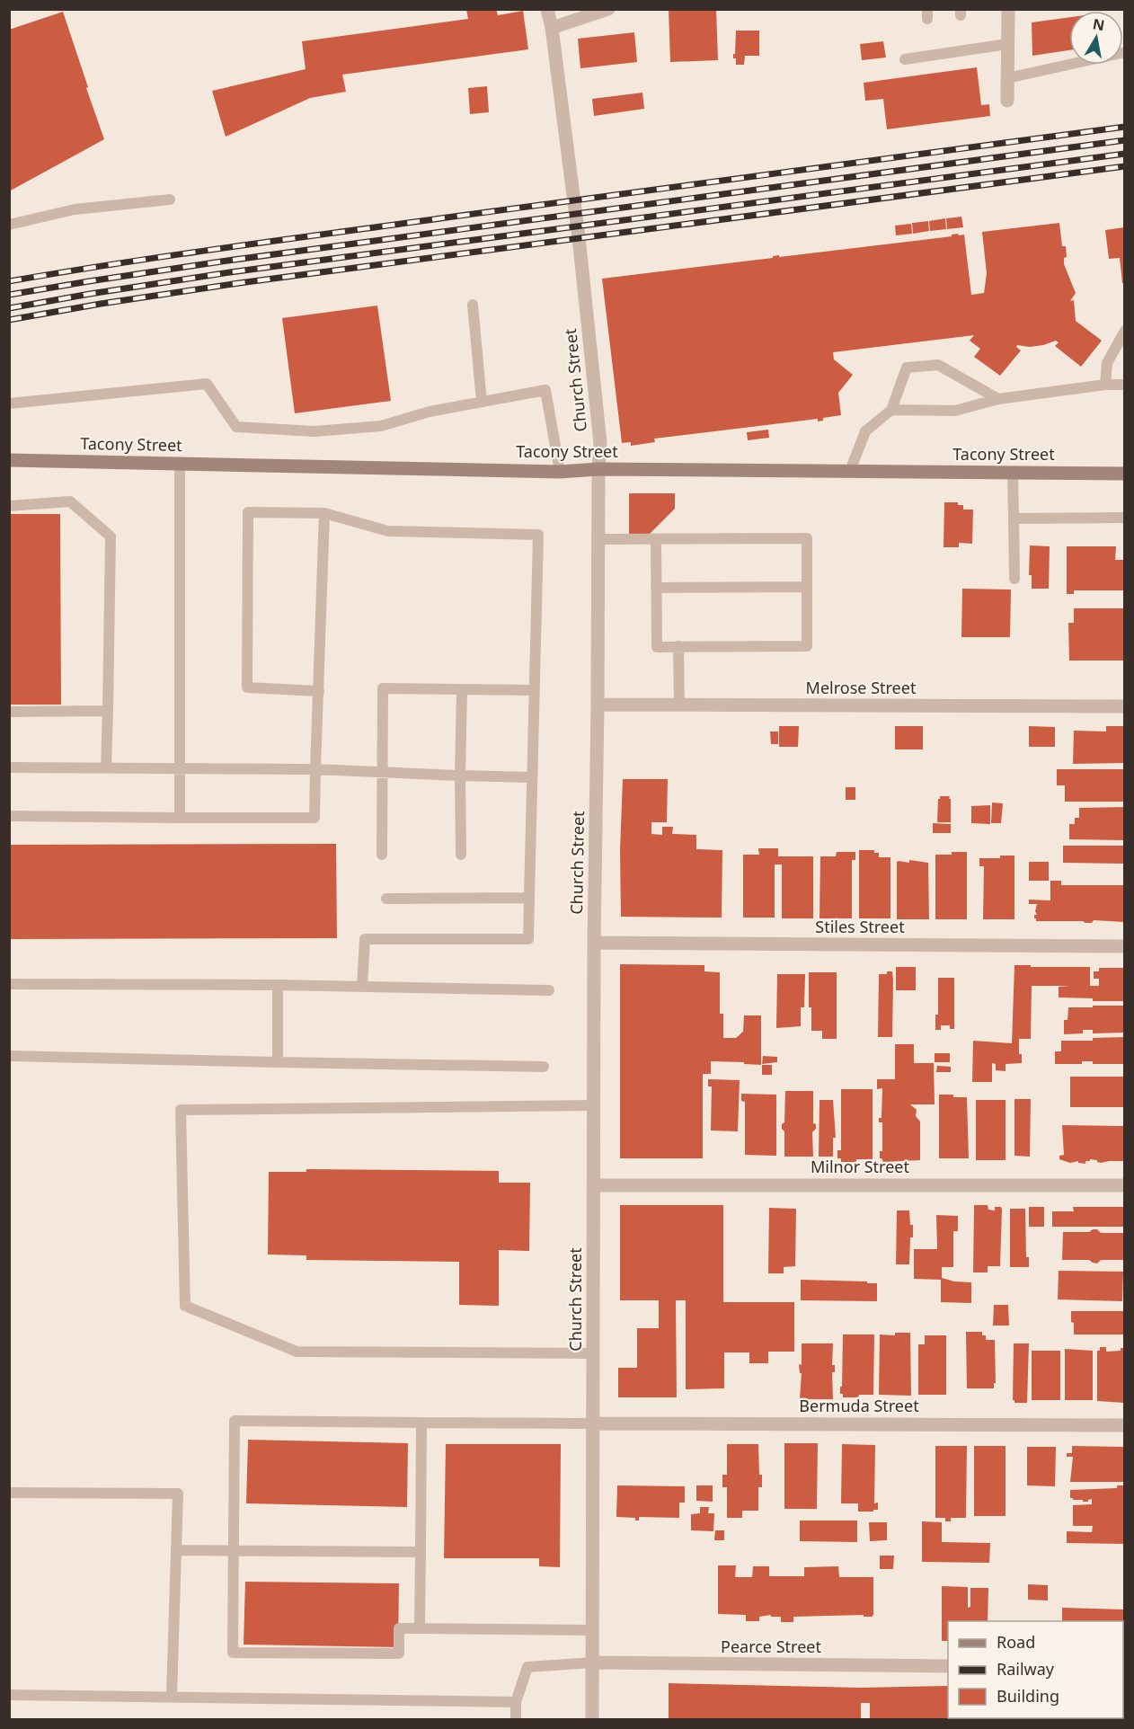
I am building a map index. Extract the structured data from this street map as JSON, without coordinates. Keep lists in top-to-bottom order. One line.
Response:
{"streets":{"main road":["Tacony Street"],"street":["Church Street","Melrose Street","Stiles Street","Milnor Street","Bermuda Street","Pearce Street"]},"crossings":[["Church Street","Tacony Street"],["Church Street","Melrose Street"],["Church Street","Stiles Street"],["Church Street","Milnor Street"],["Church Street","Bermuda Street"],["Church Street","Pearce Street"]],"legend":["Road","Railway","Building"],"north":"top"}
